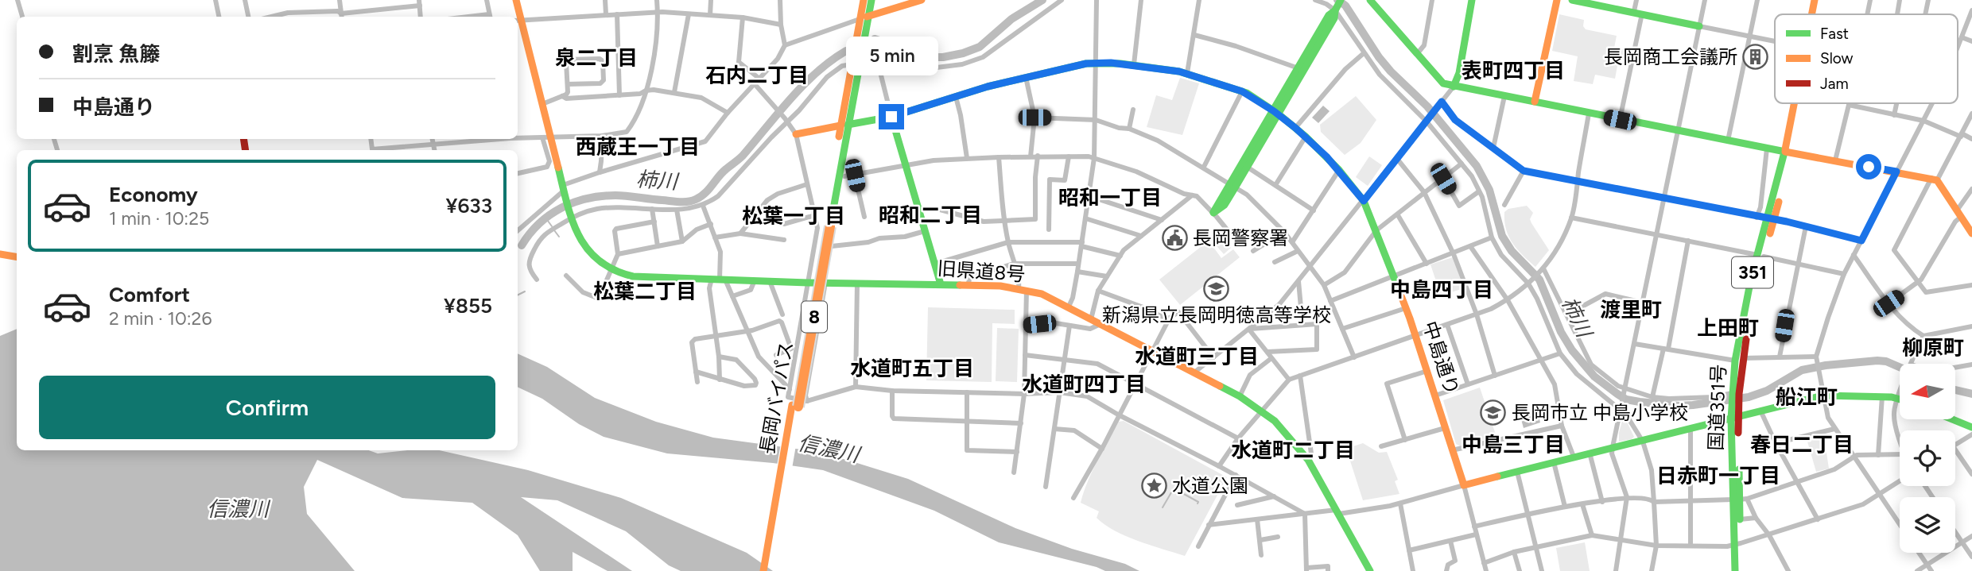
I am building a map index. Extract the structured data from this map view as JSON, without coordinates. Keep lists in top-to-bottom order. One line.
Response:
{"streets":{"main road":["旧県道8号","351","8","中島通り","長岡バイパス","国道351号"]},"crossings":[["中島通り","長岡バイパス"]],"districts":["泉二丁目","表町四丁目","石内二丁目","西蔵王一丁目","昭和一丁目","昭和二丁目","松葉一丁目","中島四丁目","松葉二丁目","渡里町","上田町","柳原町","水道町三丁目","水道町五丁目","水道町四丁目","船江町","中島三丁目","春日二丁目","水道町二丁目","日赤町一丁目"],"water":["柿川","信濃川"],"places":{"building":["長岡商工会議所"],"public building":["長岡警察署"],"school or university":["新潟県立長岡明徳高等学校","長岡市立 中島小学校"],"place":["水道公園"]},"legend":["Fast","Slow","Jam"],"north":"left","page":{"banner":["割烹 魚籐","中島通り"],"bubble":"5 min","list":[{"name":"Economy","note":"1 min · 10:25","value":"¥633"},{"name":"Comfort","note":"2 min · 10:26","value":"¥855"}],"buttons":"Confirm"}}
